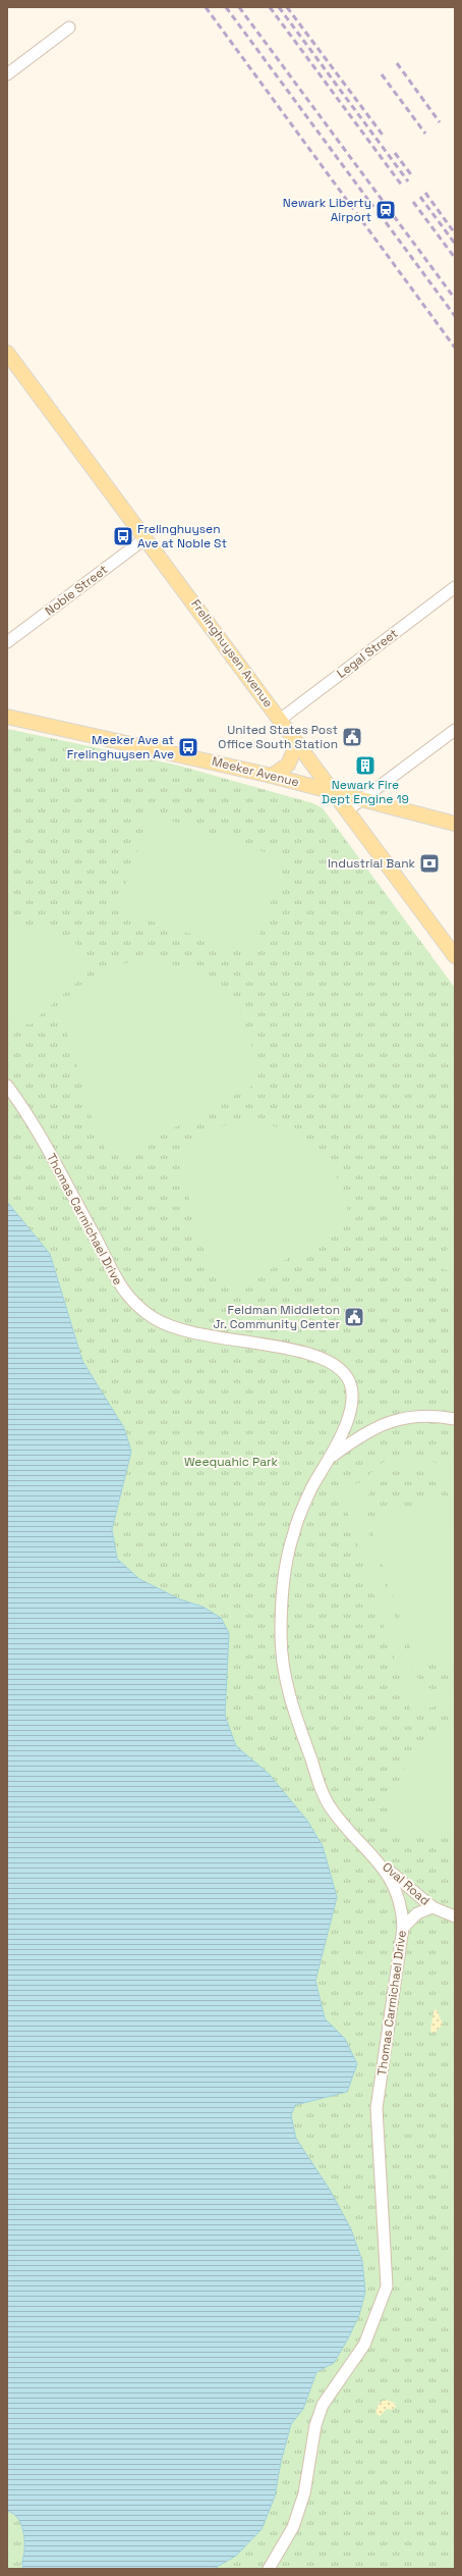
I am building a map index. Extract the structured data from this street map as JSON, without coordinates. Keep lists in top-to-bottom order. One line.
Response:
{"streets":{"main road":["Frelinghuysen Avenue","Meeker Avenue"],"street":["Noble Street","Legal Street","Thomas Carmichael Drive","Oval Road"]},"crossings":[["Noble Street","Frelinghuysen Avenue"],["Frelinghuysen Avenue","Legal Street"],["Frelinghuysen Avenue","Meeker Avenue"],["Thomas Carmichael Drive","Oval Road"]],"parks":["Weequahic Park"],"places":{"station":["Newark Liberty Airport"],"bus stop":["Frelinghuysen Ave at Noble St","Meeker Ave at Frelinghuysen Ave"],"public building":["United States Post Office South Station","Feldman Middleton Jr. Community Center"],"building":["Newark Fire Dept Engine 19"],"bank":["Industrial Bank"]}}
